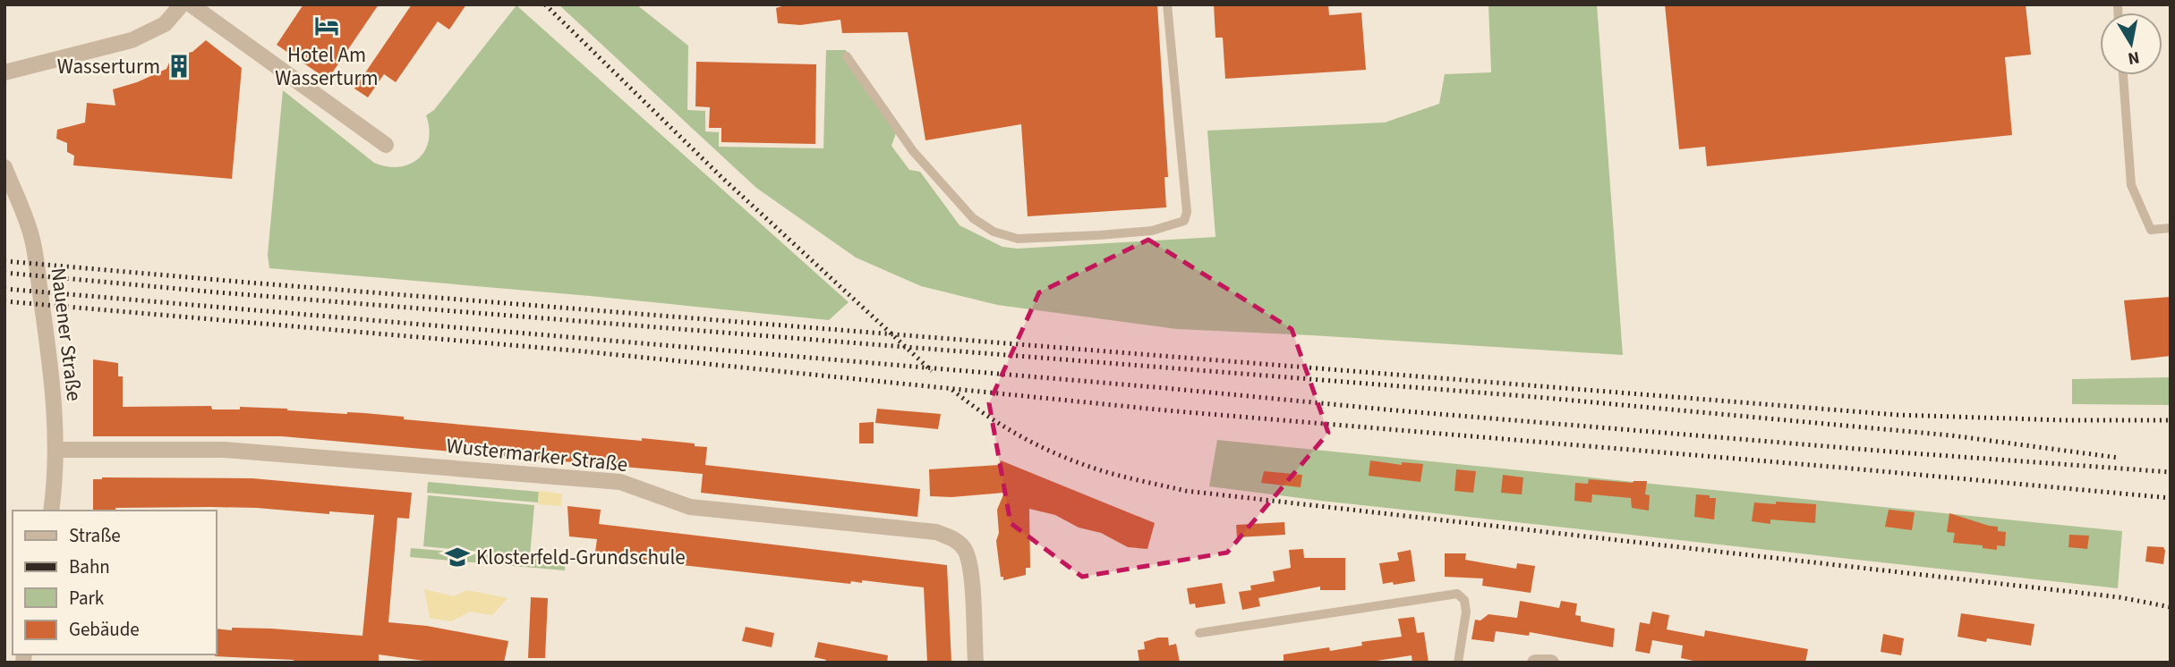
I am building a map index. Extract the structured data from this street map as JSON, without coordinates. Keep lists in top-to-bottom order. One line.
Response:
{"streets":{"street":["Nauener Straße","Wustermarker Straße"]},"crossings":[["Nauener Straße","Wustermarker Straße"]],"places":{"hotel":["Hotel Am Wasserturm"],"building":["Wasserturm"],"school or university":["Klosterfeld-Grundschule"]},"legend":["Straße","Bahn","Park","Gebäude"],"north":"bottom"}
